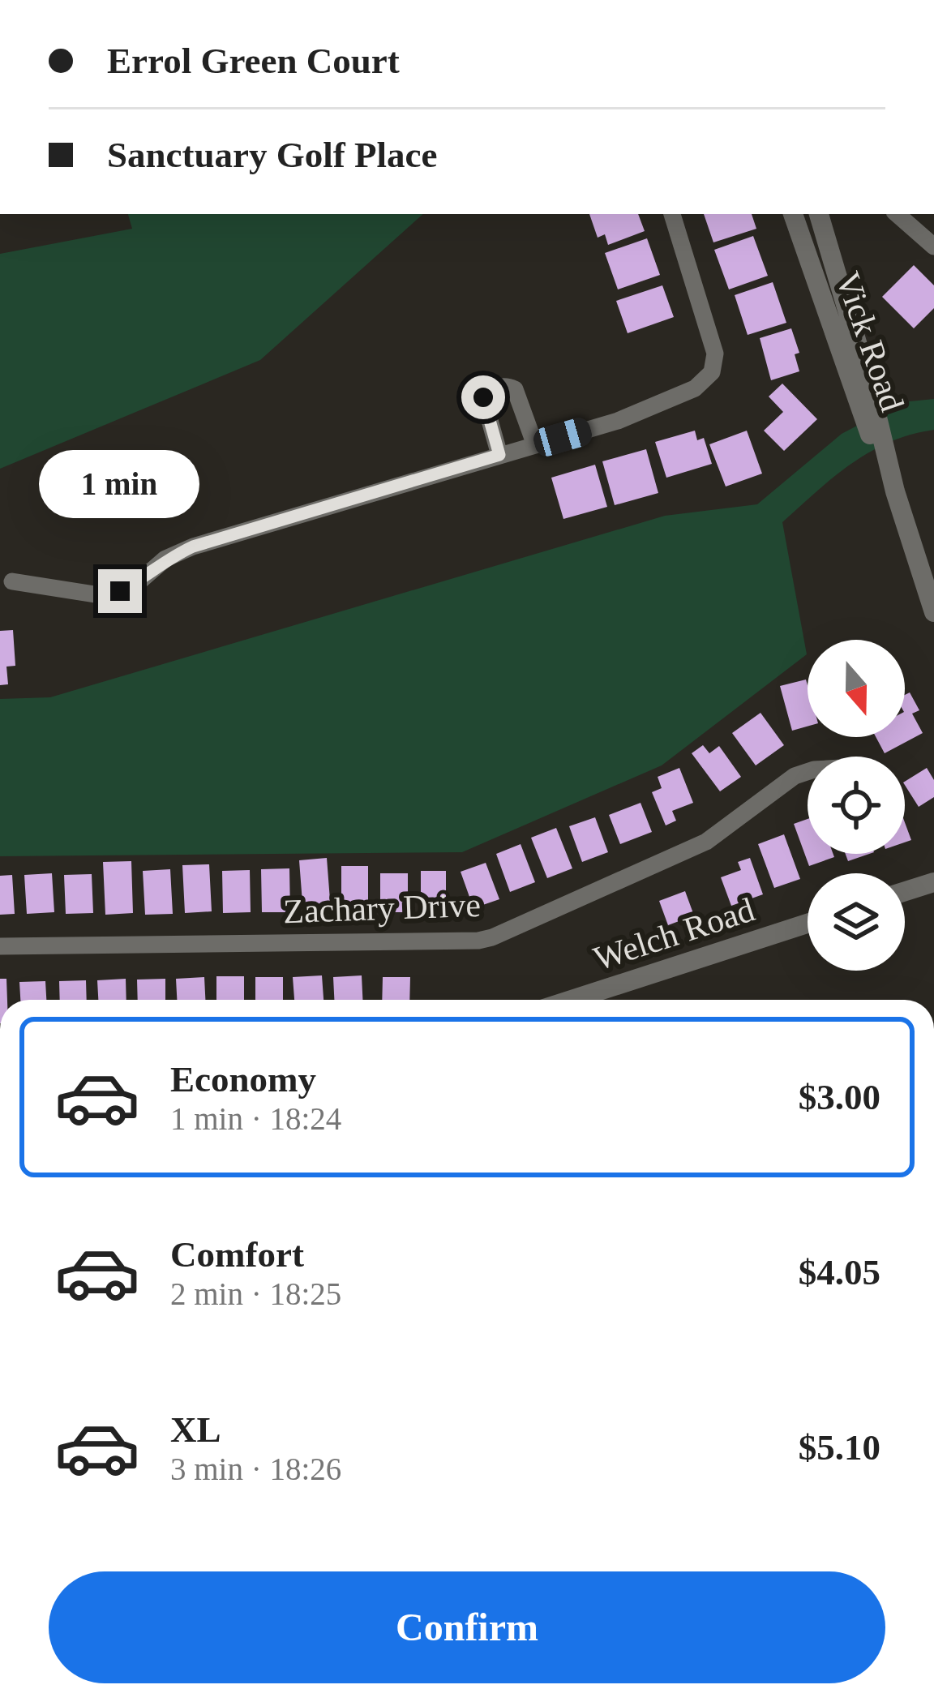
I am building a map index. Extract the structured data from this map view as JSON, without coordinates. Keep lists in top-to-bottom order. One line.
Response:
{"streets":{"street":["Vick Road","Zachary Drive","Welch Road"]},"north":"bottom","page":{"banner":["Errol Green Court","Sanctuary Golf Place"],"bubble":"1 min","list":[{"name":"Economy","note":"1 min · 18:24","value":"$3.00"},{"name":"Comfort","note":"2 min · 18:25","value":"$4.05"},{"name":"XL","note":"3 min · 18:26","value":"$5.10"}],"buttons":"Confirm"}}
